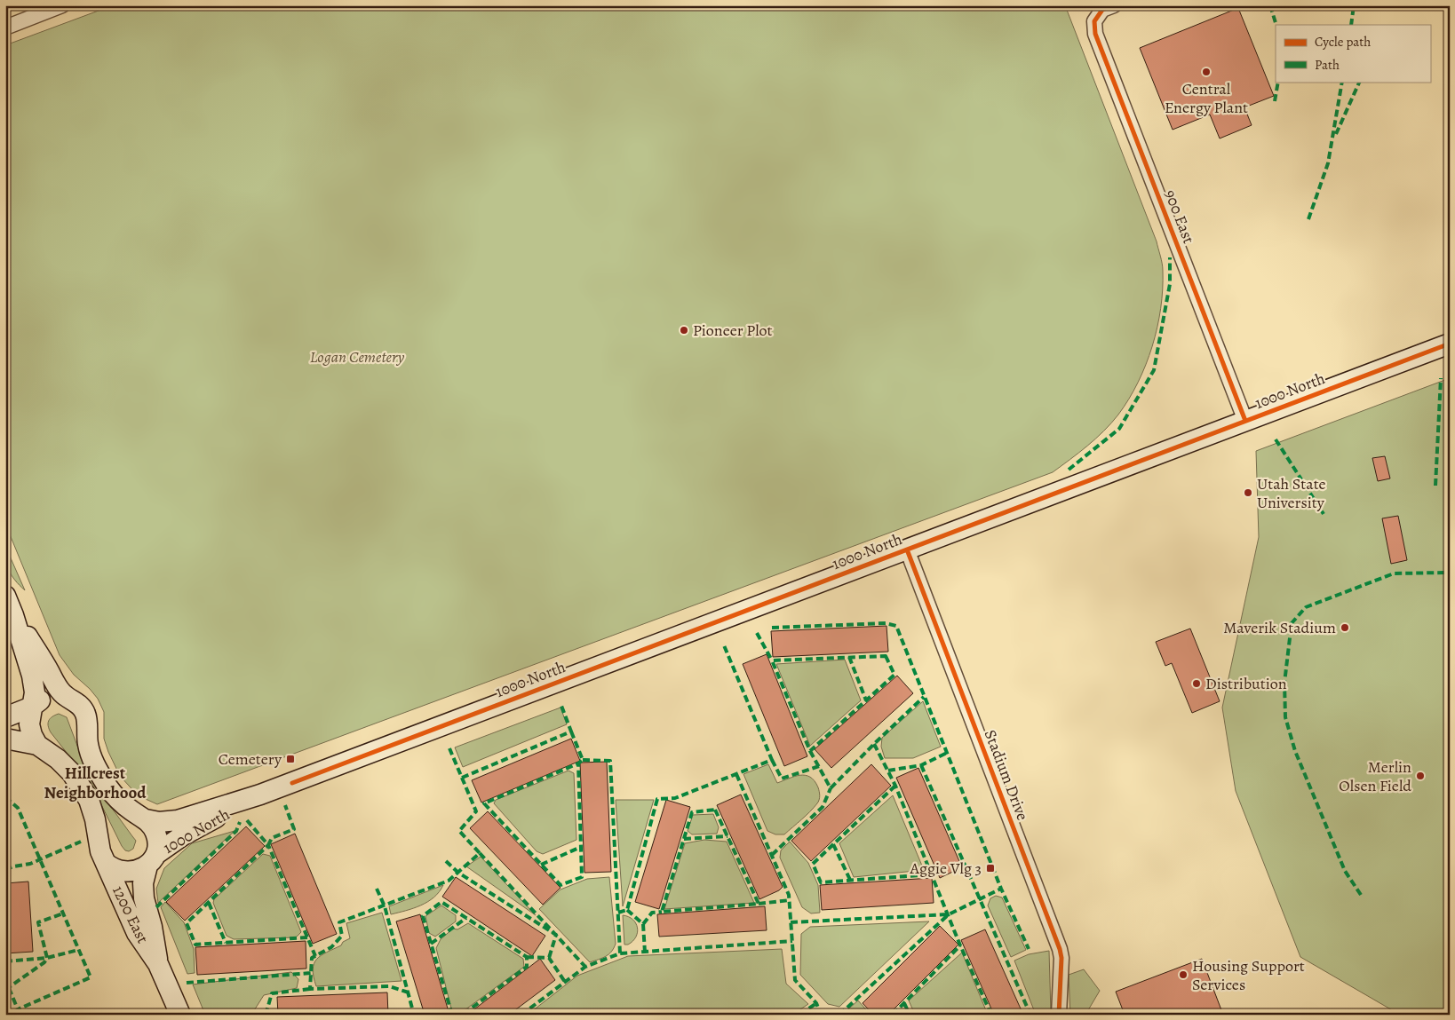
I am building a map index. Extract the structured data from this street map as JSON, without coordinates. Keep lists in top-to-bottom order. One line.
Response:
{"streets":{"street":["900 East","1000 North","Stadium Drive","1200 East"]},"crossings":[["900 East","1000 North"],["1000 North","Stadium Drive"],["1000 North","1200 East"]],"districts":["Hillcrest Neighborhood"],"parks":["Logan Cemetery"],"places":{"other":["Central Energy Plant","Pioneer Plot","Utah State University","Maverik Stadium","Distribution","Merlin Olsen Field","Housing Support Services"],"transit":["Cemetery","Aggie Vlg 3"]},"legend":["Cycle path","Path"]}
